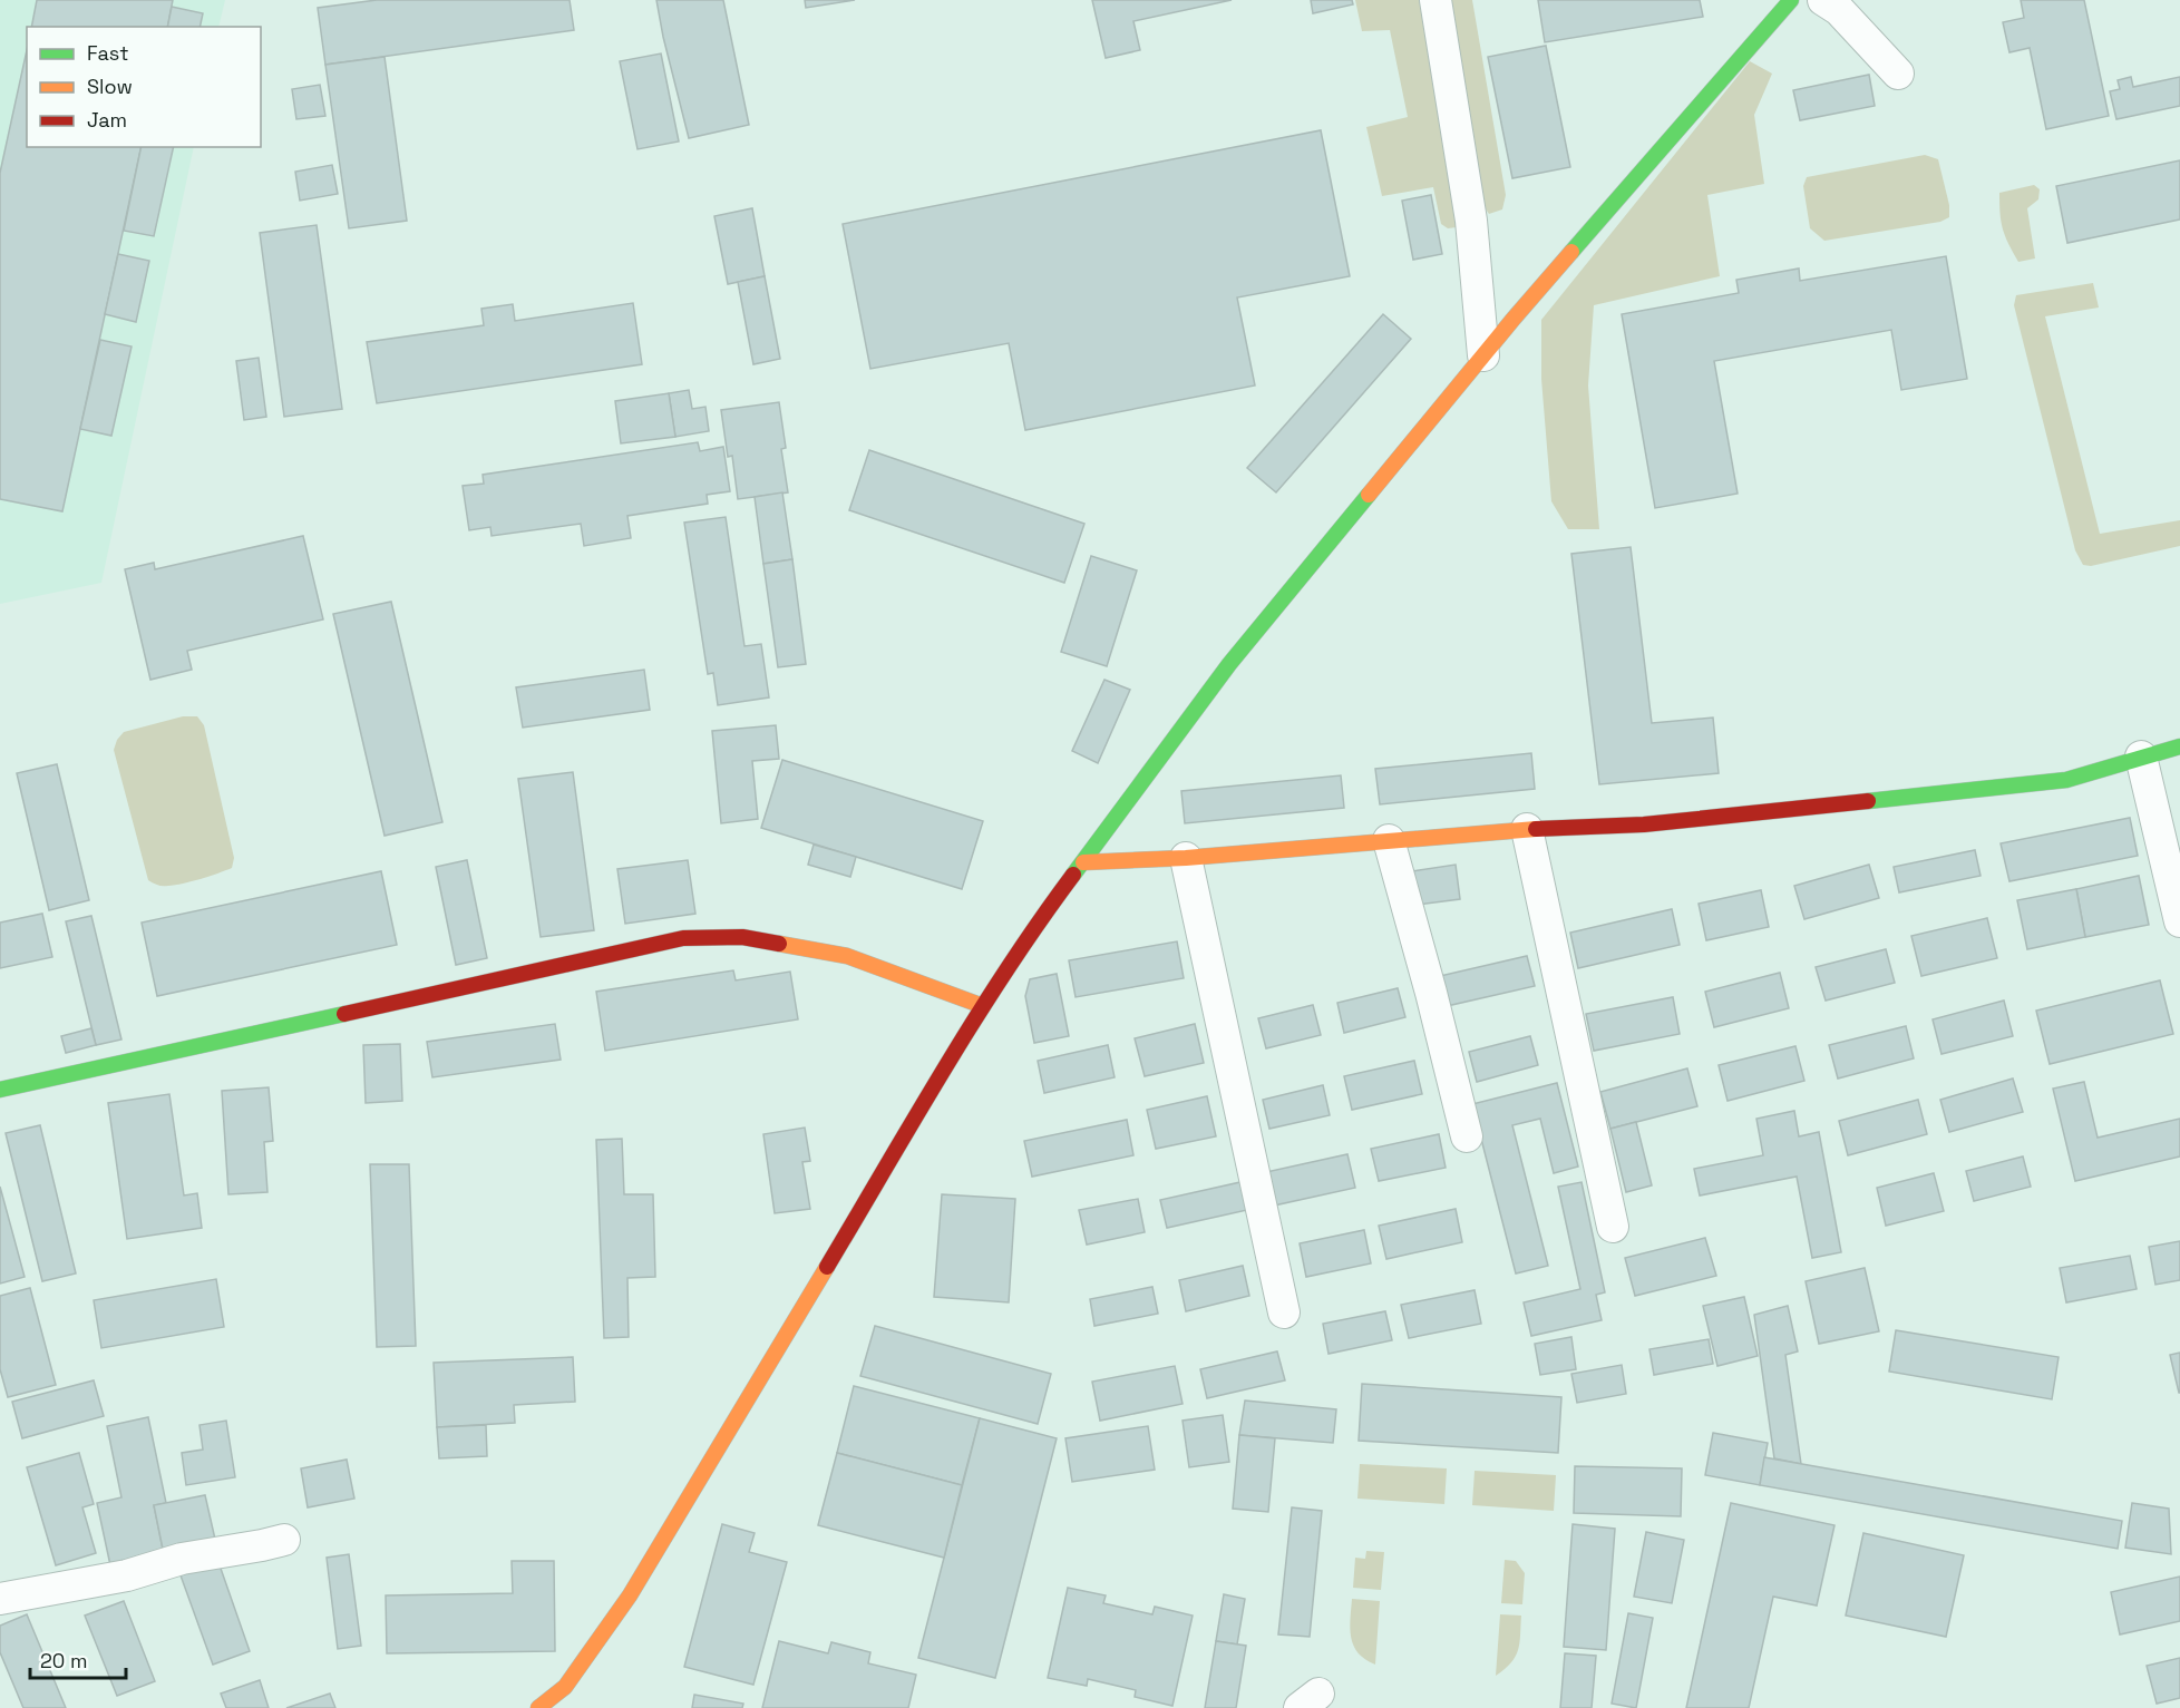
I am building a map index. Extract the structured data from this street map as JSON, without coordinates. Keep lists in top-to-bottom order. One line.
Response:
{"legend":["Fast","Slow","Jam"],"scale_bar":"20 m"}
